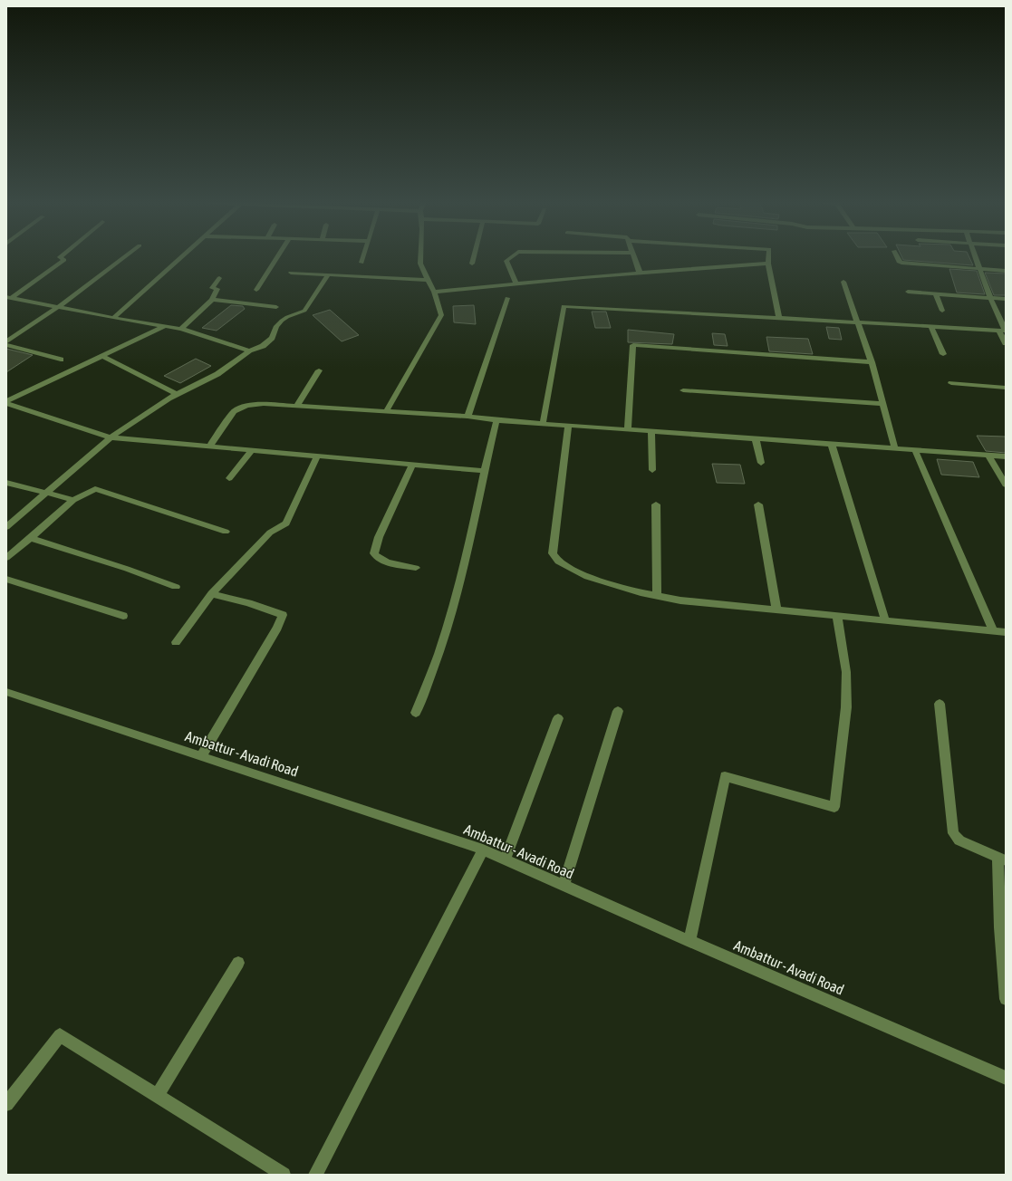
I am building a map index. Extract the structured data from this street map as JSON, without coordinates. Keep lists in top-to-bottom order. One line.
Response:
{"streets":{"street":["Ambattur - Avadi Road"]}}
